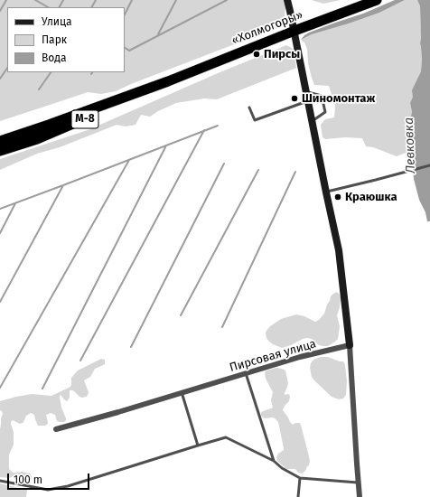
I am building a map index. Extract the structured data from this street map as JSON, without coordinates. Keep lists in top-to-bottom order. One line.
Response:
{"streets":{"highway":["«Холмогоры»","М-8"],"street":["Пирсовая улица"]},"water":["Левковка"],"places":["Пирсы","Шиномонтаж","Краюшка"],"legend":["Улица","Парк","Вода"],"scale_bar":"100 m"}
